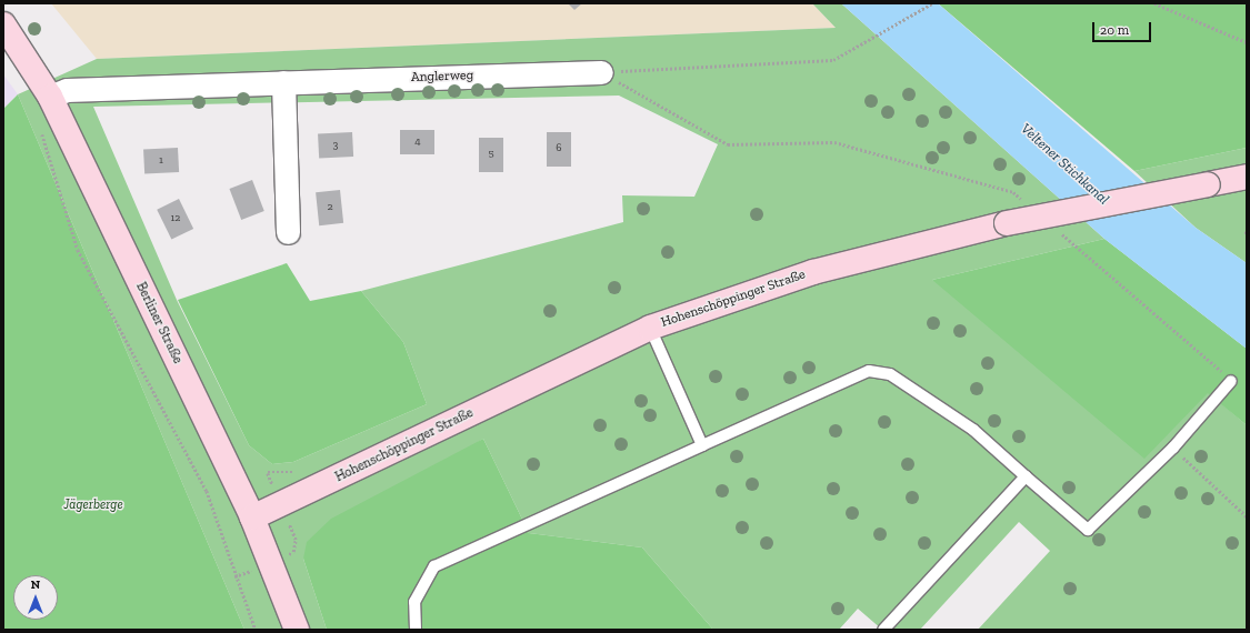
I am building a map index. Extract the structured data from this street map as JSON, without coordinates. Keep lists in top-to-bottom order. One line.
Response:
{"streets":{"main road":["Hohenschöppinger Straße","Berliner Straße"],"street":["Anglerweg"]},"crossings":[["Anglerweg","Berliner Straße"],["Hohenschöppinger Straße","Berliner Straße"]],"water":["Veltener Stichkanal"],"parks":["Jägerberge"],"house_numbers":["4","3","6","5","1","2","12"],"scale_bar":"20 m","north":"top"}
